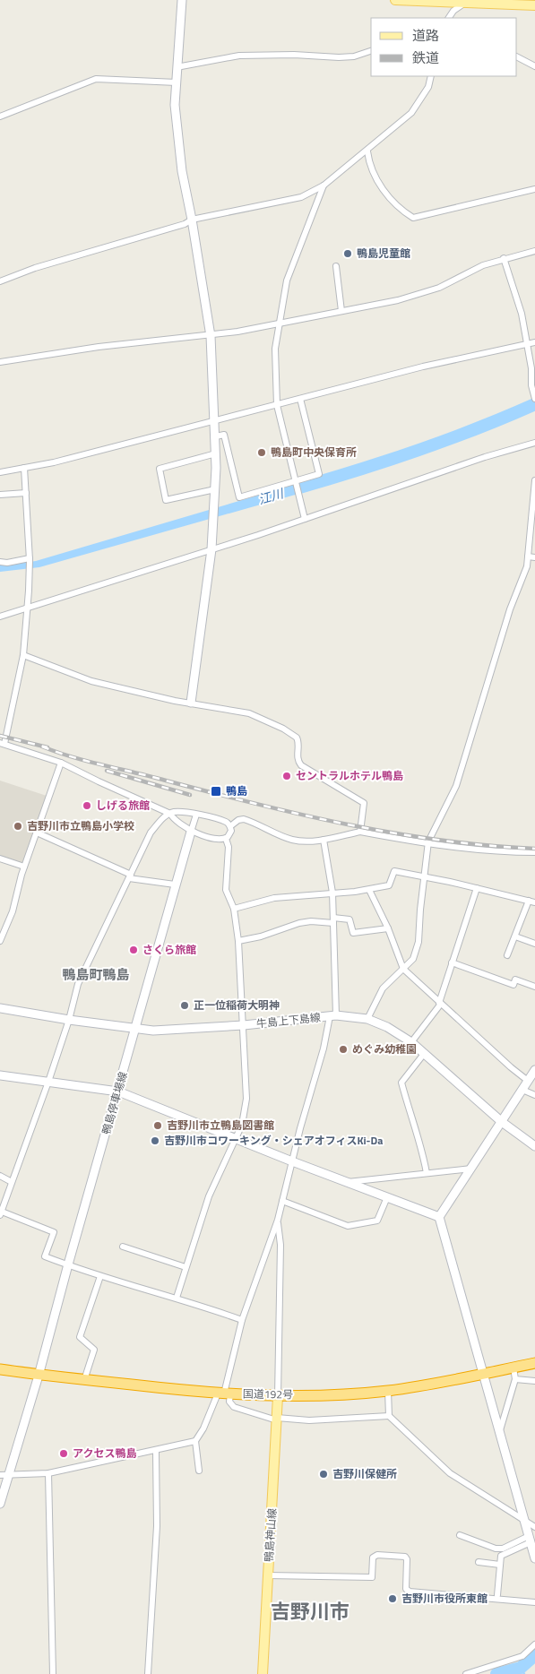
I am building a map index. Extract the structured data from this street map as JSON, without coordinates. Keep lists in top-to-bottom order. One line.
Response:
{"streets":{"highway":["国道192号"],"main road":["鴨島神山線"],"street":["牛島上下島線","鴨島停車場線"]},"crossings":[["牛島上下島線","鴨島停車場線"],["鴨島停車場線","国道192号"],["国道192号","鴨島神山線"]],"districts":["鴨島町鴨島","吉野川市"],"water":["江川"],"places":{"other":["鴨島児童館","鴨島町中央保育所","セントラルホテル鴨島","しげる旅館","吉野川市立鴨島小学校","さくら旅館","正一位稲荷大明神","めぐみ幼稚園","吉野川市立鴨島図書館","吉野川市コワーキング・シェアオフィスKi-Da","アクセス鴨島","吉野川保健所","吉野川市役所東館"],"transit":["鴨島"]},"legend":["道路","鉄道"]}
